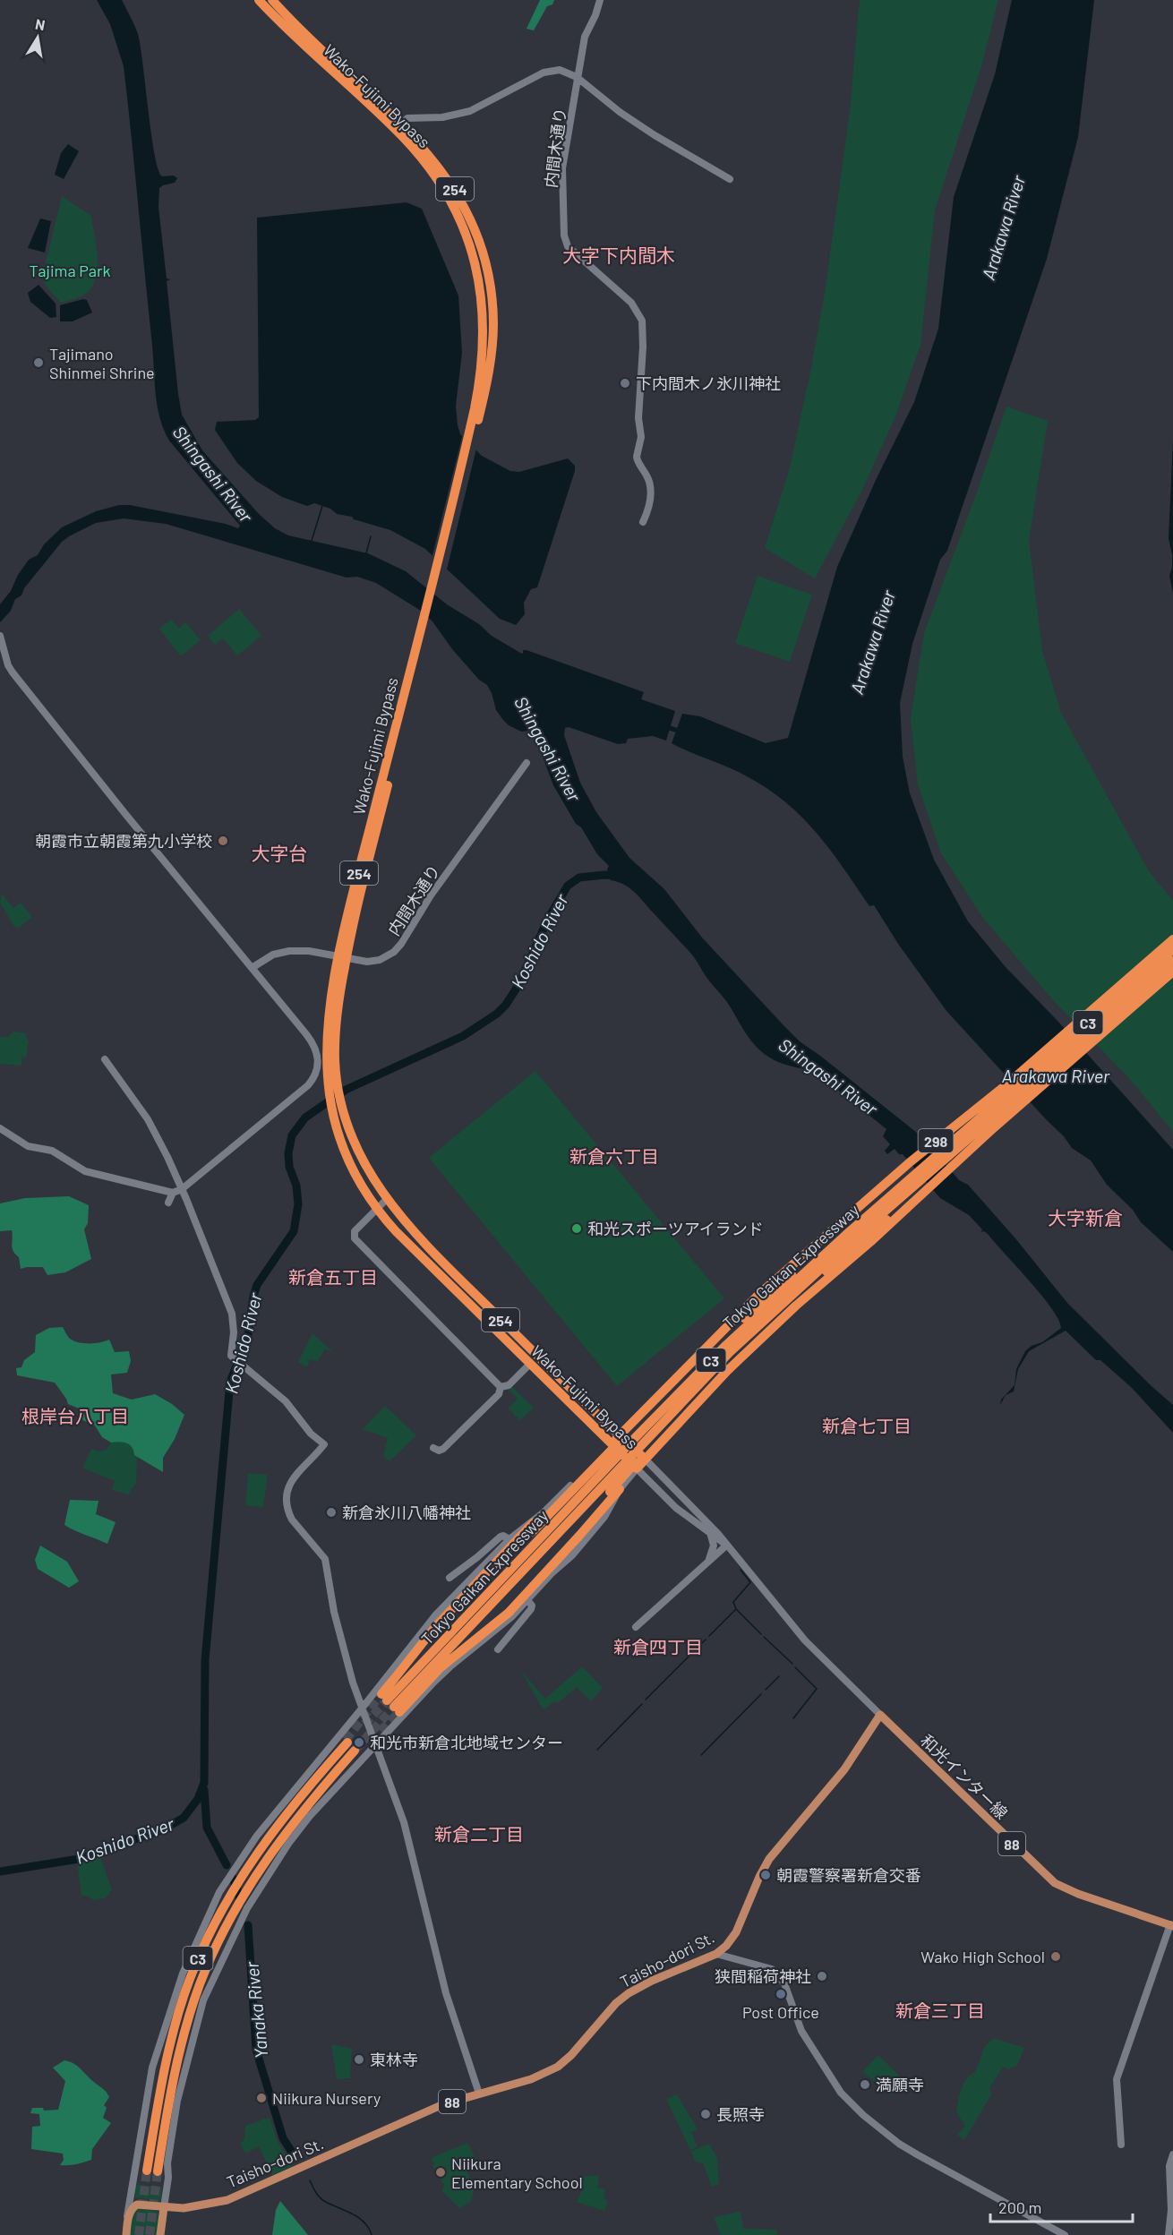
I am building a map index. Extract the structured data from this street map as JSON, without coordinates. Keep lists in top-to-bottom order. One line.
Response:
{"streets":{"highway":["Wako-Fujimi Bypass","254","C3","298","Tokyo Gaikan Expressway"],"main road":["和光インター線","88","Taisho-dori St."],"street":["内間木通り"]},"crossings":[["Wako-Fujimi Bypass","内間木通り"],["Wako-Fujimi Bypass","298"],["和光インター線","Taisho-dori St."]],"districts":["大字下内間木","大字台","新倉六丁目","大字新倉","新倉五丁目","根岸台八丁目","新倉七丁目","新倉四丁目","新倉二丁目","新倉三丁目"],"water":["Arakawa River","Shingashi River","Koshido River","Yanaka River"],"parks":["Tajima Park"],"places":["Tajimano Shinmei Shrine","下内間木ノ氷川神社","朝霞市立朝霞第九小学校","和光スポーツアイランド","新倉氷川八幡神社","和光市新倉北地域センター","朝霞警察署新倉交番","Wako High School","狭間稲荷神社","Post Office","東林寺","満願寺","Niikura Nursery","長照寺","Niikura Elementary School"],"scale_bar":"200 m","north":"top"}
